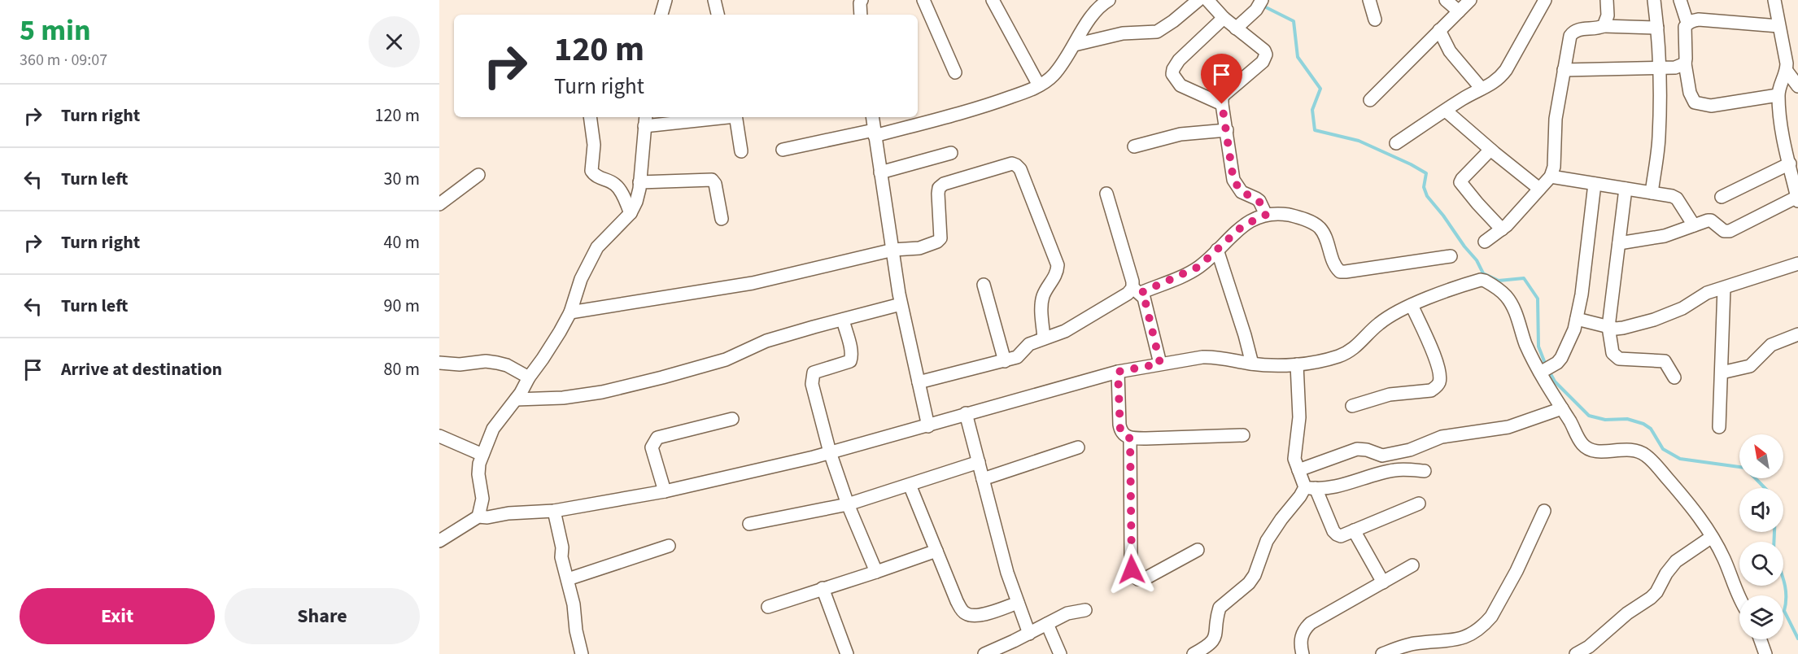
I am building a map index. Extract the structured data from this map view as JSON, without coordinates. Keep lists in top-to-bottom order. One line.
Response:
{"north":"top left","page":{"heading":["5 min","360 m · 09:07"],"turn":["120 m","Turn right"],"list":[{"name":"Turn right","value":"120 m"},{"name":"Turn left","value":"30 m"},{"name":"Turn right","value":"40 m"},{"name":"Turn left","value":"90 m"},{"name":"Arrive at destination","value":"80 m"}],"buttons":["Exit","Share"]}}
